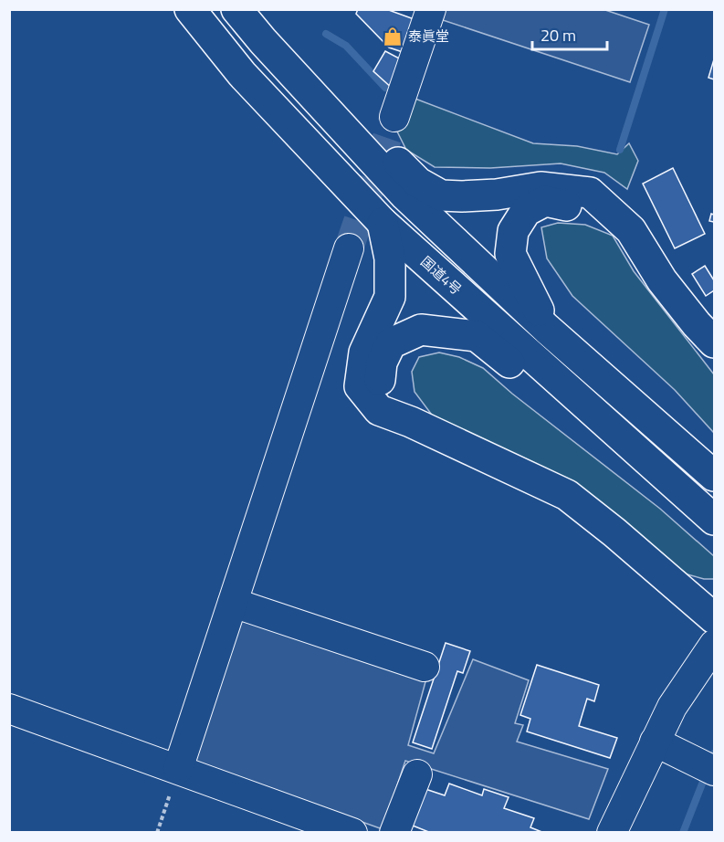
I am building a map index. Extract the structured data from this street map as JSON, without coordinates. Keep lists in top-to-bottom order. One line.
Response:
{"streets":{"highway":["国道4号"]},"places":{"shop":["泰眞堂"]},"scale_bar":"20 m"}
